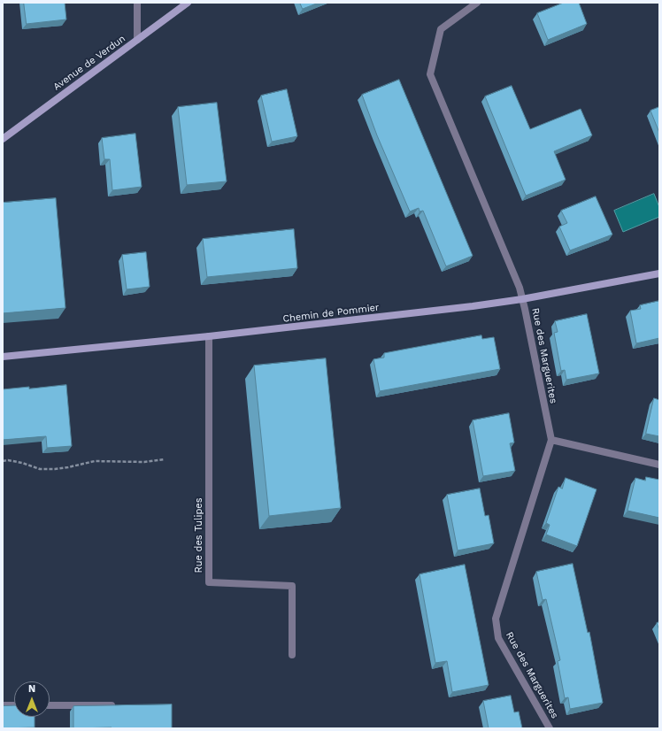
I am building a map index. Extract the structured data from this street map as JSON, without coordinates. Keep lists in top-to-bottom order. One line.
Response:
{"streets":{"street":["Avenue de Verdun","Chemin de Pommier","Rue des Marguerites","Rue des Tulipes"]},"crossings":[["Chemin de Pommier","Rue des Marguerites"],["Chemin de Pommier","Rue des Tulipes"]],"north":"top"}
